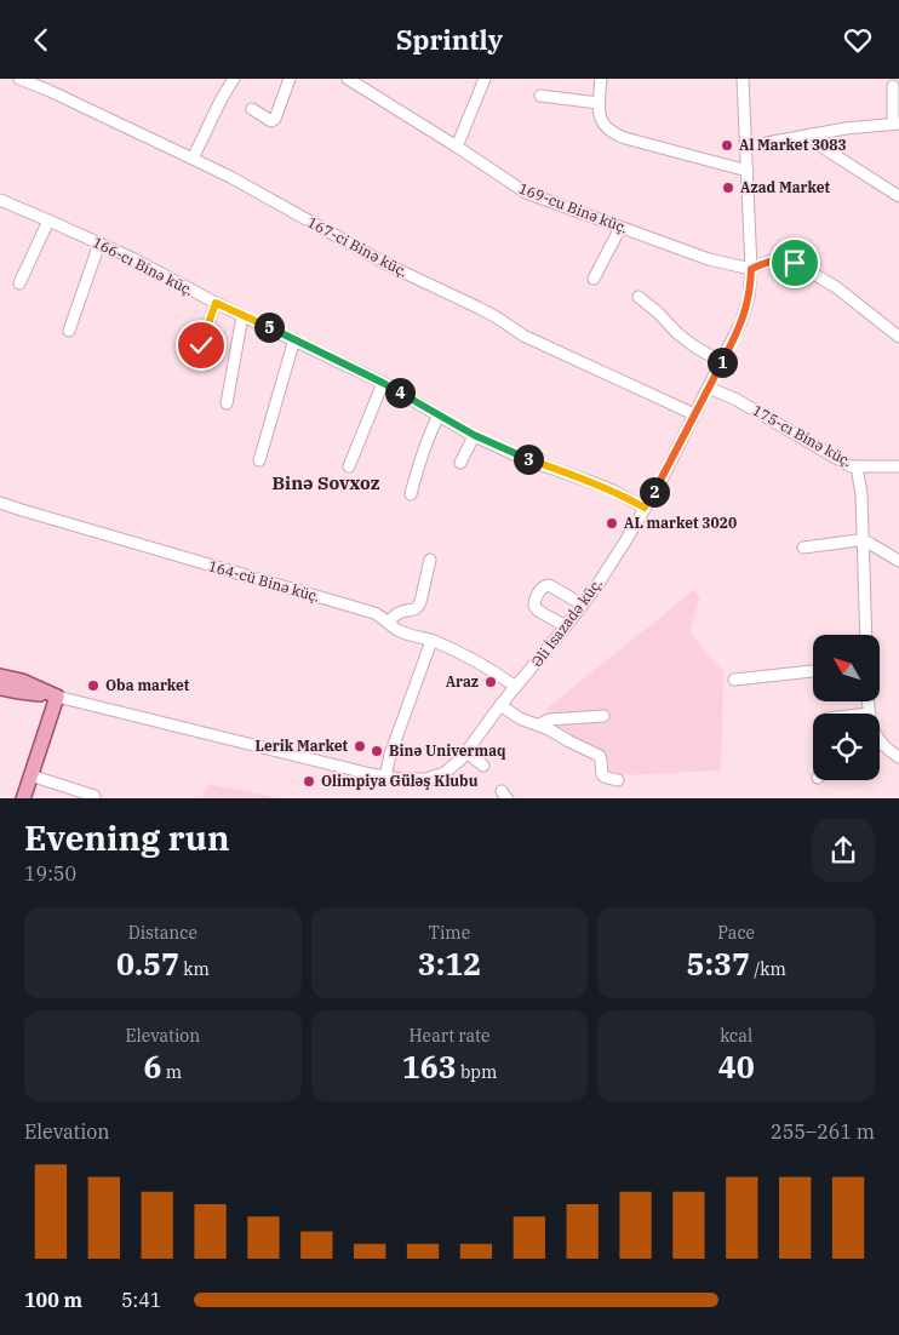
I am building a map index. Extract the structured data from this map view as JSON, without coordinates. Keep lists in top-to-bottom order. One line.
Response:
{"streets":{"street":["169-cu Binə küç.","167-ci Binə küç.","166-cı Binə küç.","175-cı Binə küç.","164-cü Binə küç.","Əli İsazadə küç."]},"crossings":[["169-cu Binə küç.","Əli İsazadə küç."],["167-ci Binə küç.","Əli İsazadə küç."],["166-cı Binə küç.","Əli İsazadə küç."],["175-cı Binə küç.","Əli İsazadə küç."],["164-cü Binə küç.","Əli İsazadə küç."]],"districts":["Binə Sovxoz"],"places":["Al Market 3083","Azad Market","AL market 3020","Araz","Oba market","Lerik Market","Binə Univermaq","Olimpiya Güləş Klubu"],"north":"top left","page":{"header":"Sprintly","pins":["5","1","4","3","2"],"heading":["Evening run","19:50"],"stats":[["Distance","0.57 km"],["Time","3:12"],["Pace","5:37 /km"],["Elevation","6 m"],["Heart rate","163 bpm"],["kcal","40"]],"chart":["Elevation","255–261 m"],"list":[{"name":"100 m","note":"5:41"}]}}
